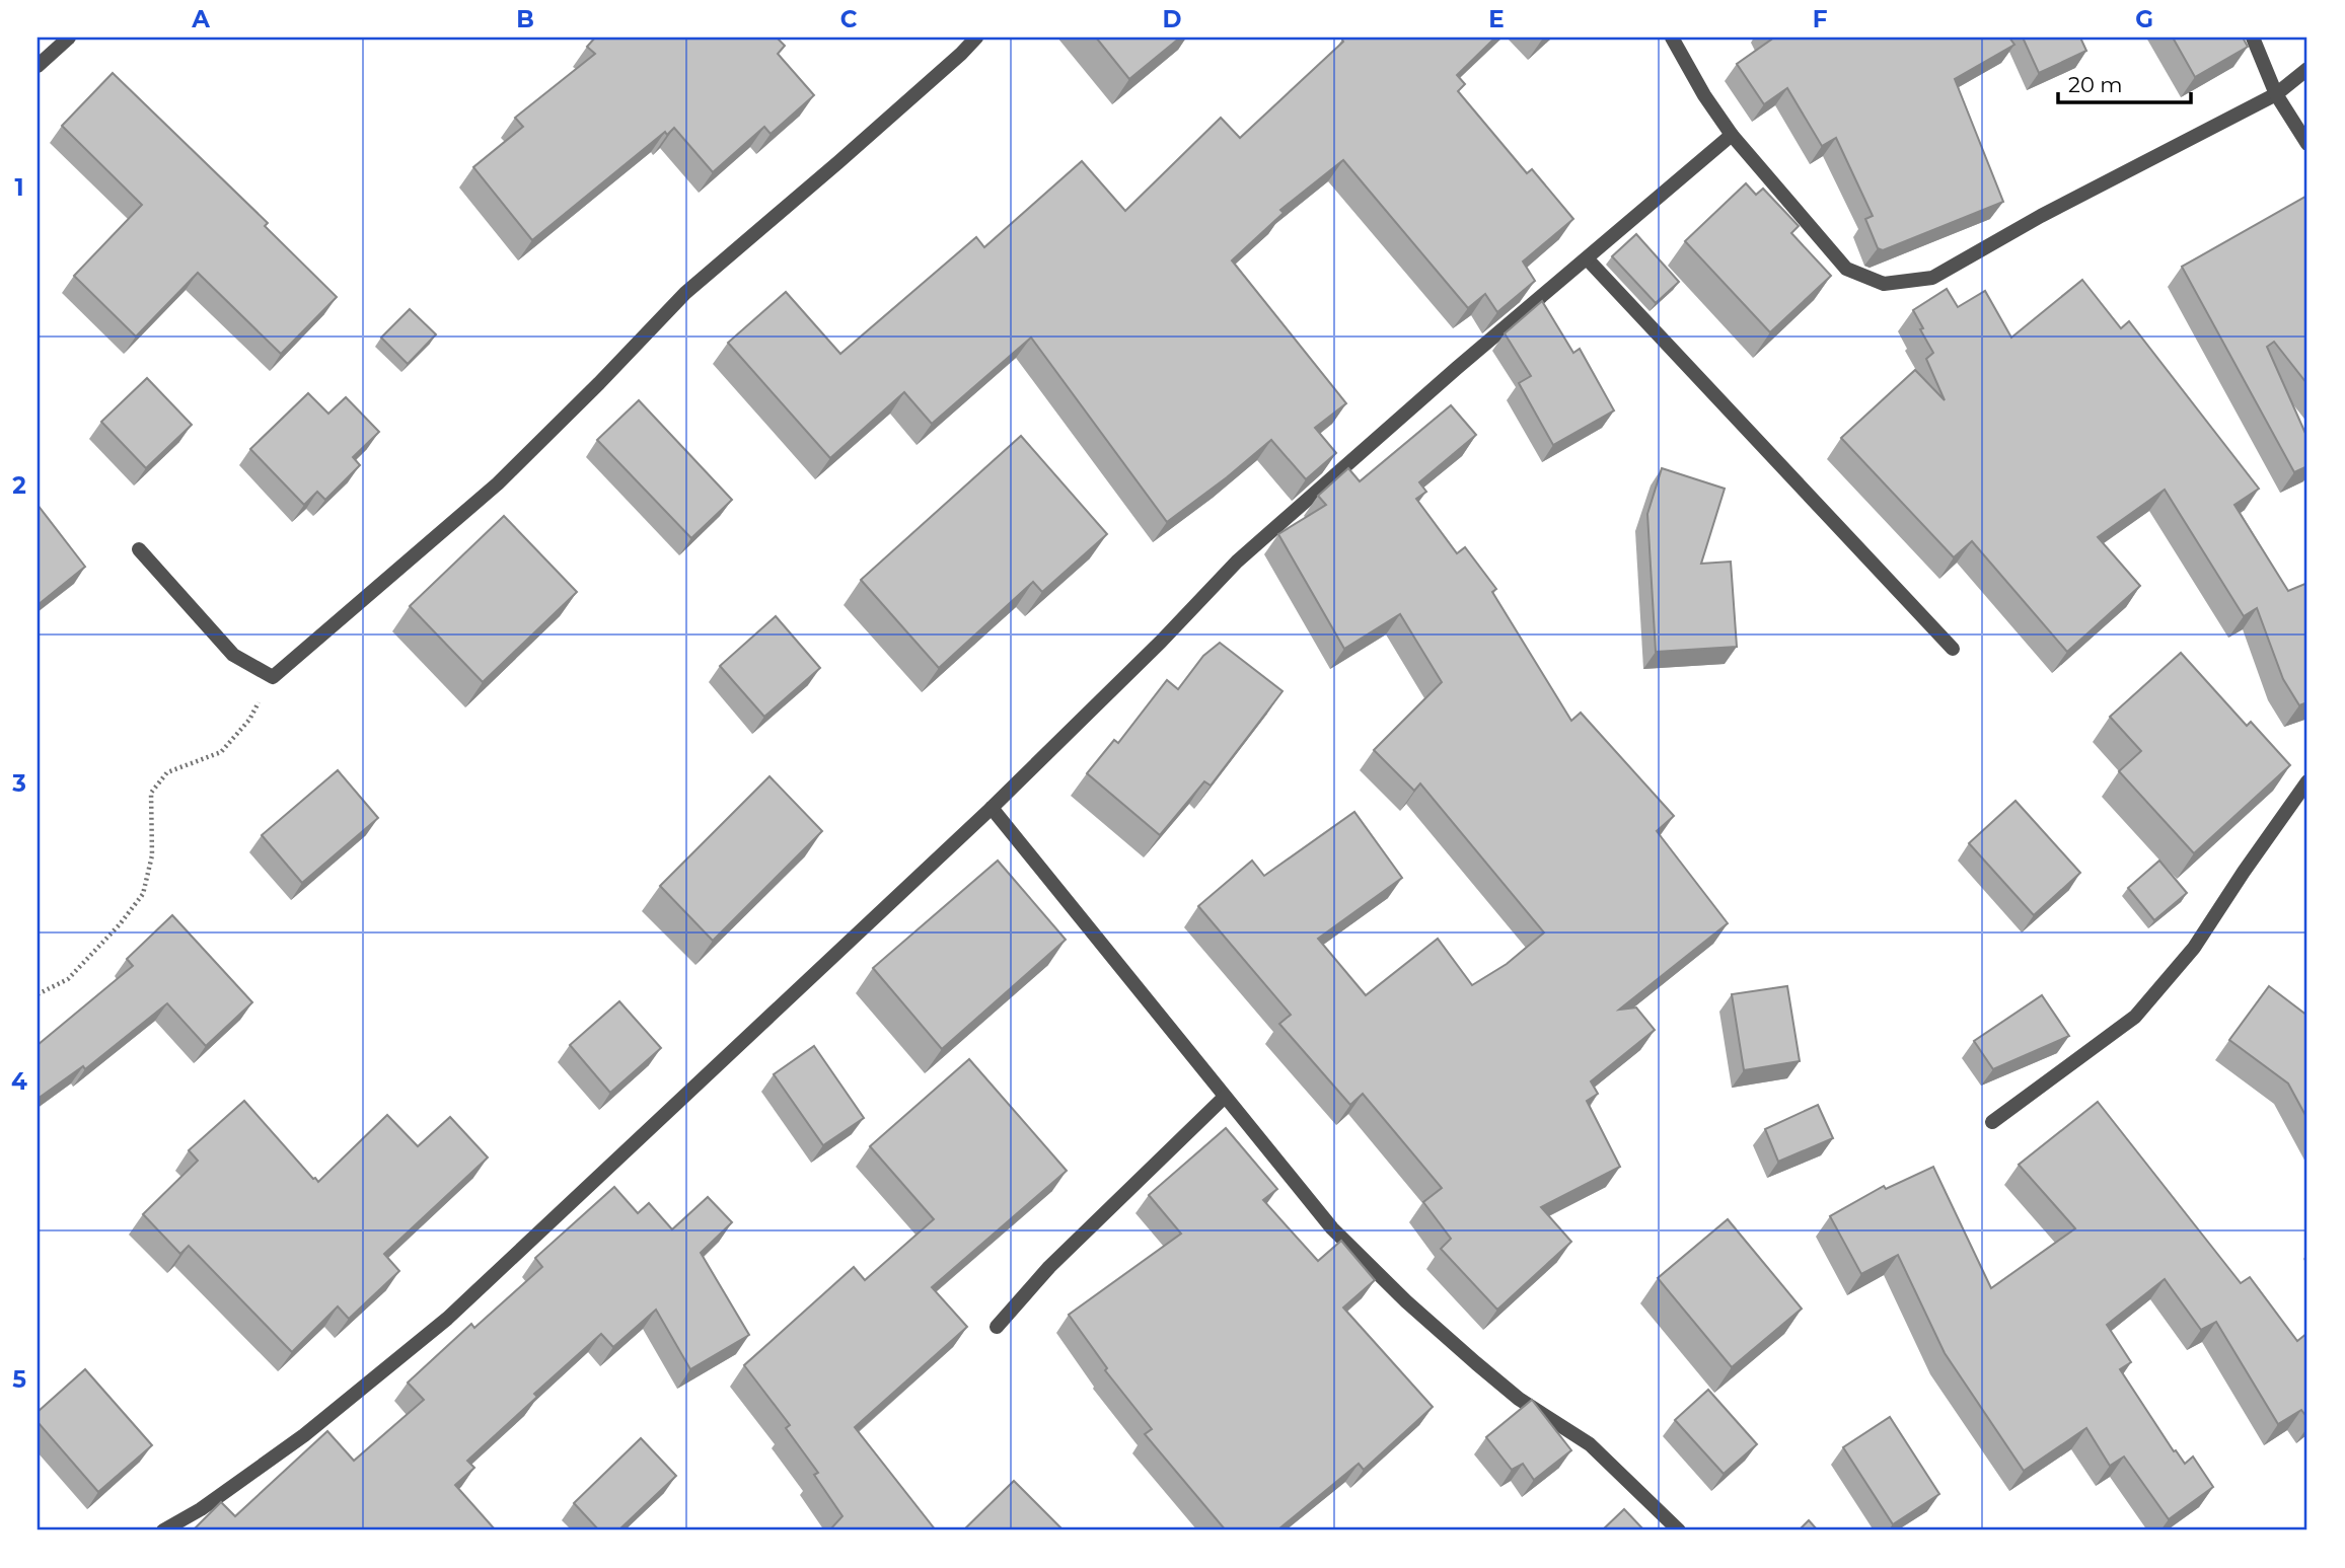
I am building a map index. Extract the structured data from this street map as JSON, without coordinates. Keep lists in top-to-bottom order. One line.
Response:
{"scale_bar":"20 m","grid":{"columns":["A","B","C","D","E","F","G"],"rows":["1","2","3","4","5"]}}
